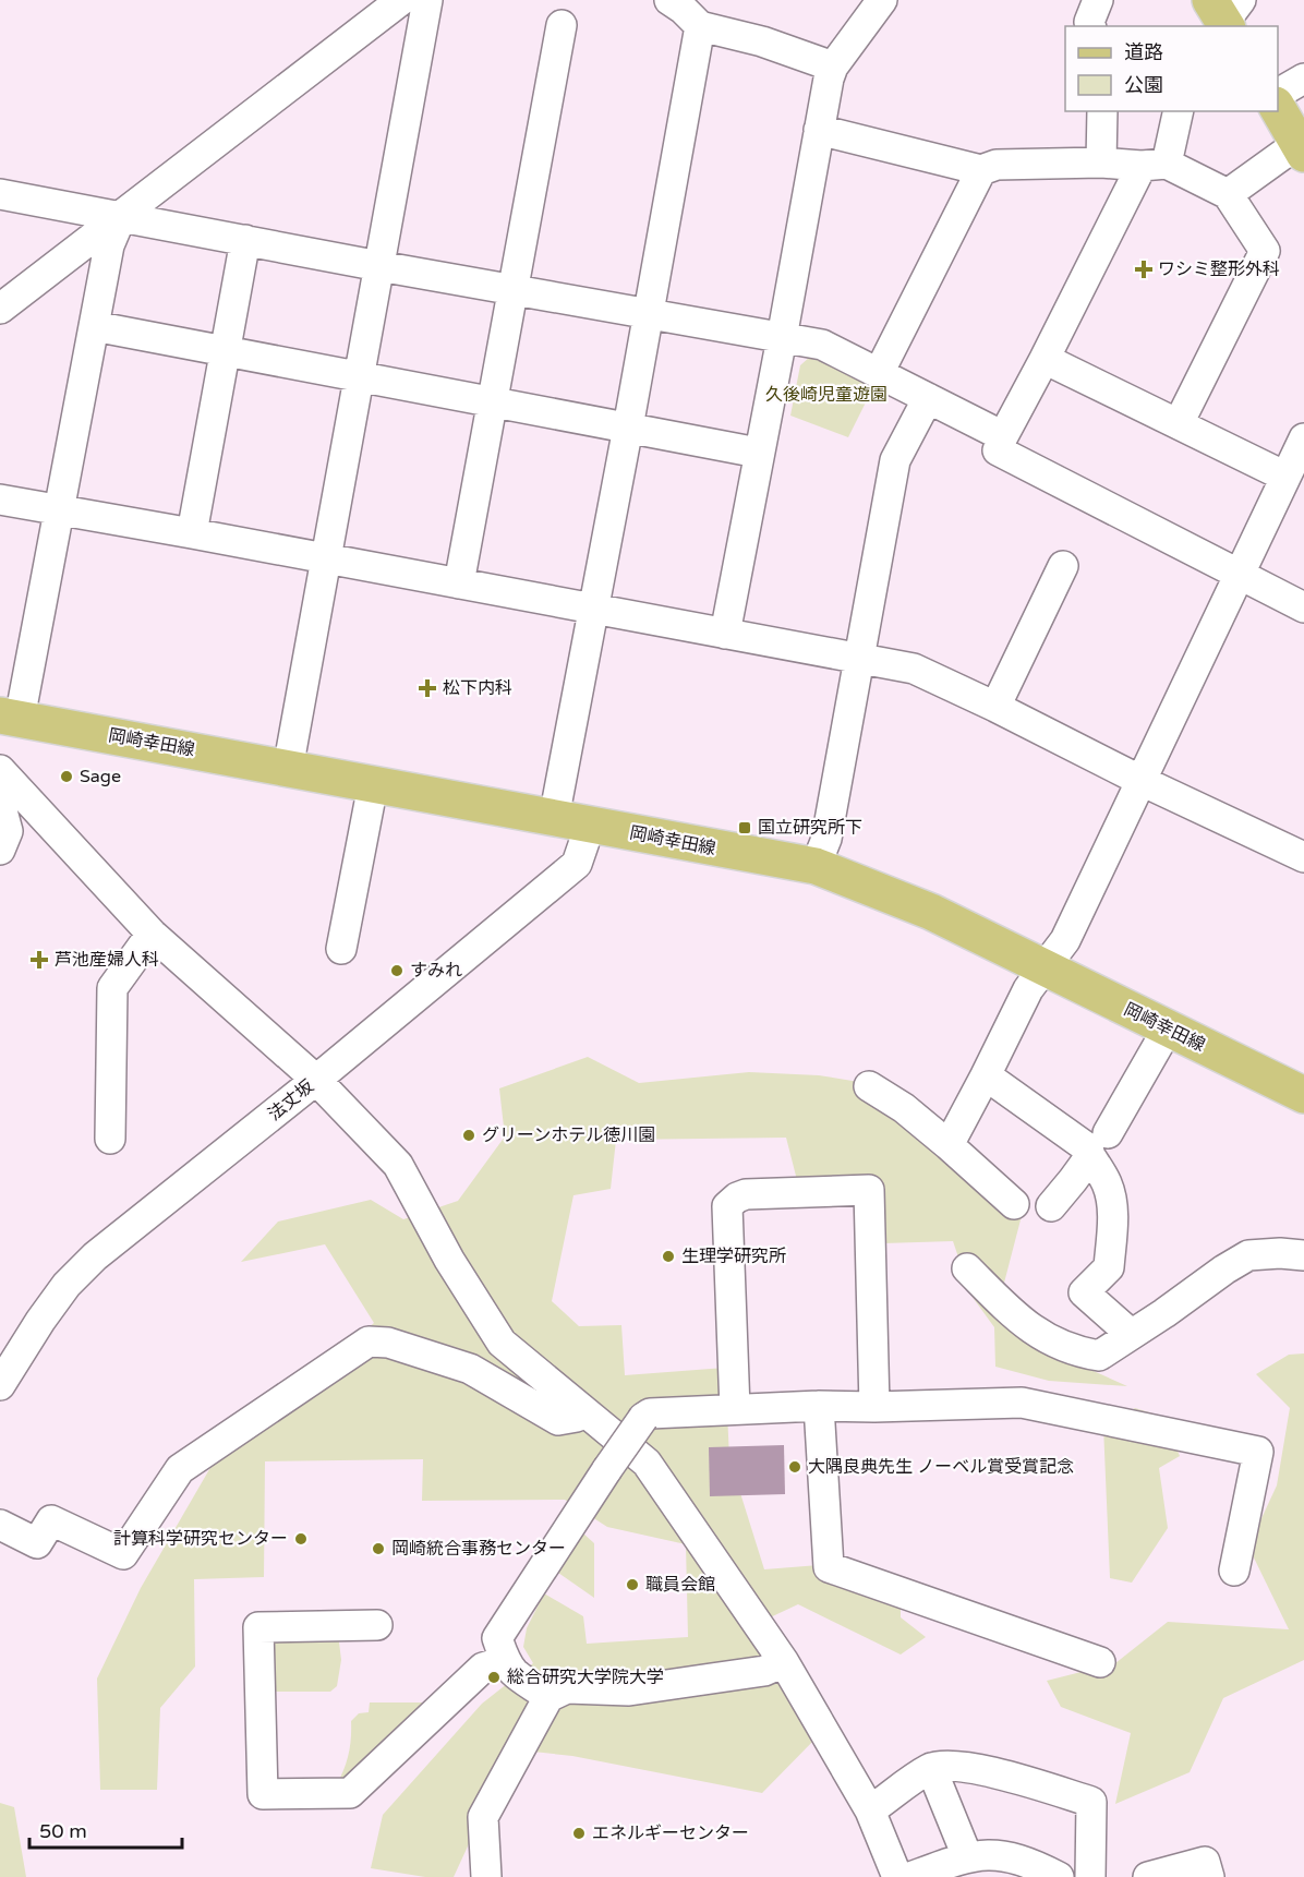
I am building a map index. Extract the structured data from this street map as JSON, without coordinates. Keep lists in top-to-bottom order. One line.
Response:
{"streets":{"main road":["岡崎幸田線"],"street":["法丈坂"]},"crossings":[["岡崎幸田線","法丈坂"]],"parks":["久後崎児童遊園"],"places":{"health":["ワシミ整形外科","松下内科","芦池産婦人科"],"other":["Sage","すみれ","グリーンホテル徳川園","生理学研究所","大隅良典先生 ノーベル賞受賞記念","計算科学研究センター","岡崎統合事務センター","職員会館","総合研究大学院大学","エネルギーセンター"],"transit":["国立研究所下"]},"legend":["道路","公園"],"scale_bar":"50 m"}
